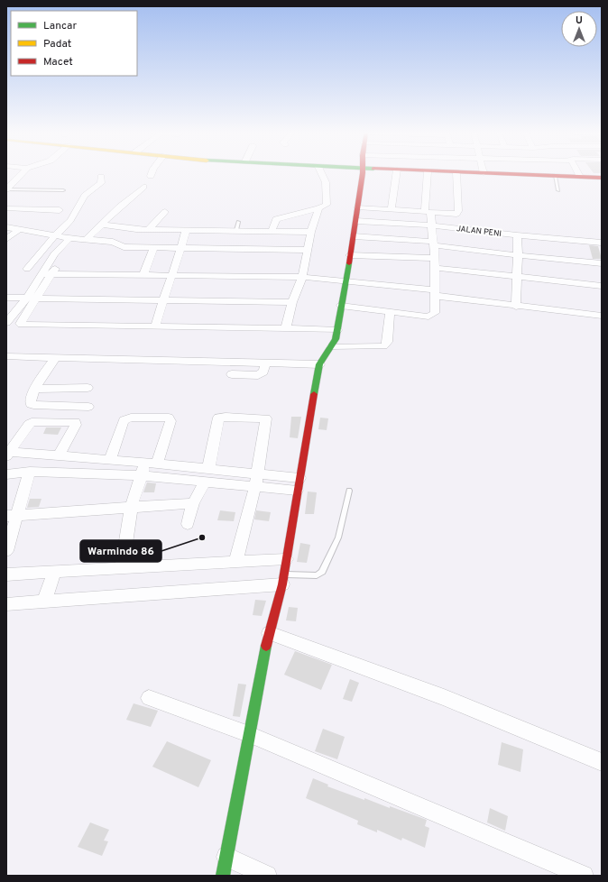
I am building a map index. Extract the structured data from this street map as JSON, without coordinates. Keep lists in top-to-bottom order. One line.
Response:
{"streets":{"street":["JALAN PENI"]},"places":["Warmindo 86"],"legend":["Lancar","Padat","Macet"],"north":"top"}
